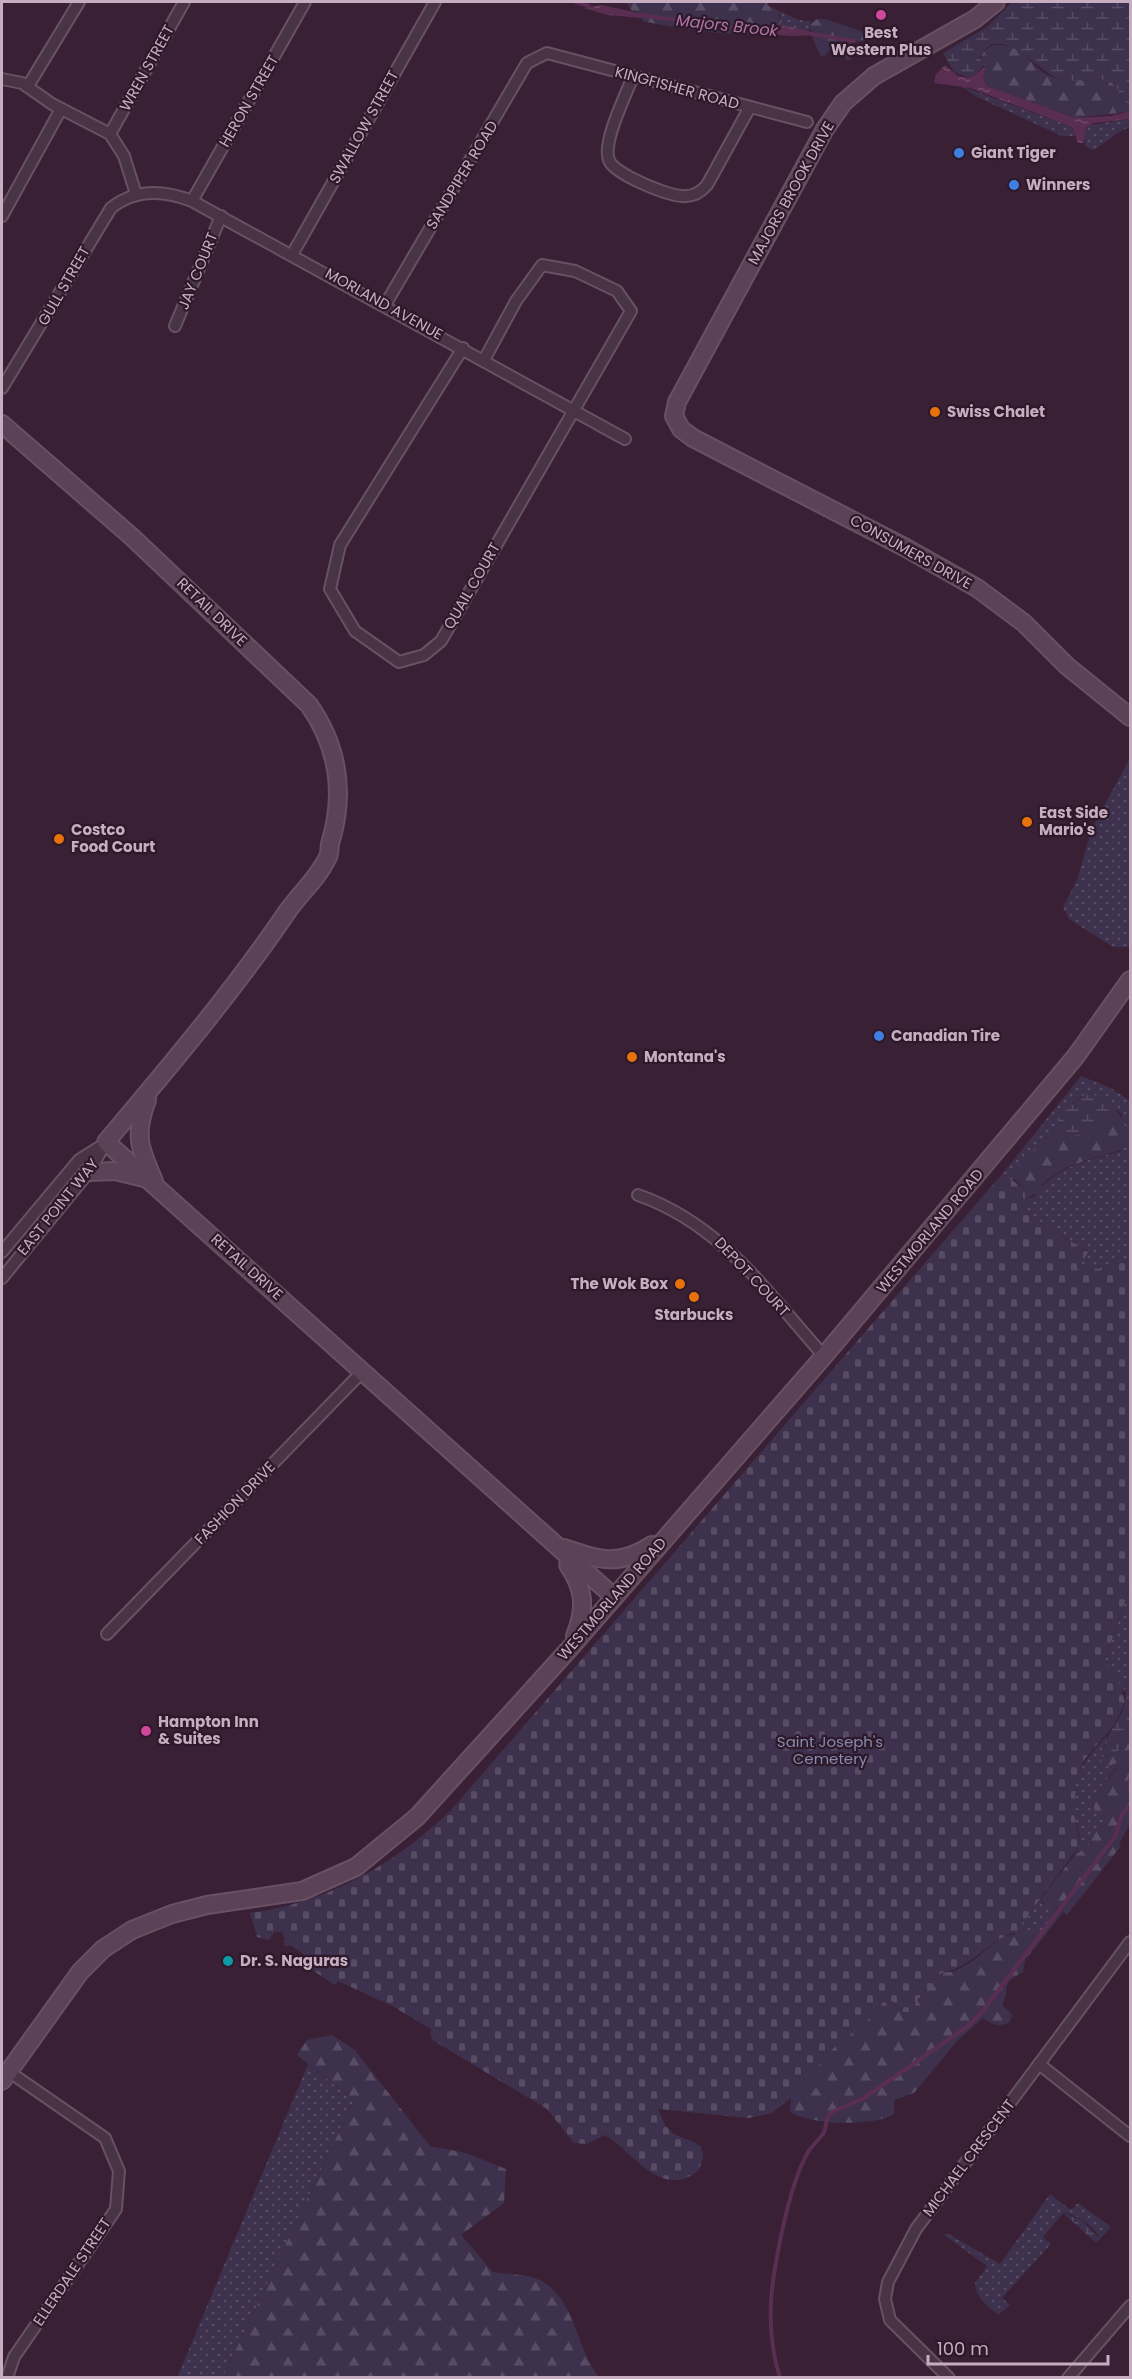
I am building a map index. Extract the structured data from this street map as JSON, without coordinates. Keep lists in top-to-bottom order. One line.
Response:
{"streets":{"street":["WREN STREET","KINGFISHER ROAD","HERON STREET","SWALLOW STREET","SANDPIPER ROAD","MAJORS BROOK DRIVE","JAY COURT","GULL STREET","MORLAND AVENUE","CONSUMERS DRIVE","QUAIL COURT","RETAIL DRIVE","EAST POINT WAY","WESTMORLAND ROAD","DEPOT COURT","FASHION DRIVE","MICHAEL CRESCENT","ELLERDALE STREET"]},"crossings":[["KINGFISHER ROAD","SANDPIPER ROAD"],["HERON STREET","MORLAND AVENUE"],["SWALLOW STREET","MORLAND AVENUE"],["SANDPIPER ROAD","MORLAND AVENUE"],["MAJORS BROOK DRIVE","CONSUMERS DRIVE"],["JAY COURT","MORLAND AVENUE"],["GULL STREET","MORLAND AVENUE"],["MORLAND AVENUE","QUAIL COURT"],["RETAIL DRIVE","EAST POINT WAY"],["RETAIL DRIVE","WESTMORLAND ROAD"],["RETAIL DRIVE","FASHION DRIVE"],["WESTMORLAND ROAD","DEPOT COURT"],["WESTMORLAND ROAD","ELLERDALE STREET"]],"water":["Majors Brook"],"parks":["Saint Joseph's Cemetery"],"places":["Best Western Plus","Giant Tiger","Winners","Swiss Chalet","East Side Mario's","Costco Food Court","Canadian Tire","Montana's","The Wok Box","Starbucks","Hampton Inn & Suites","Dr. S. Naguras"],"scale_bar":"100 m"}
